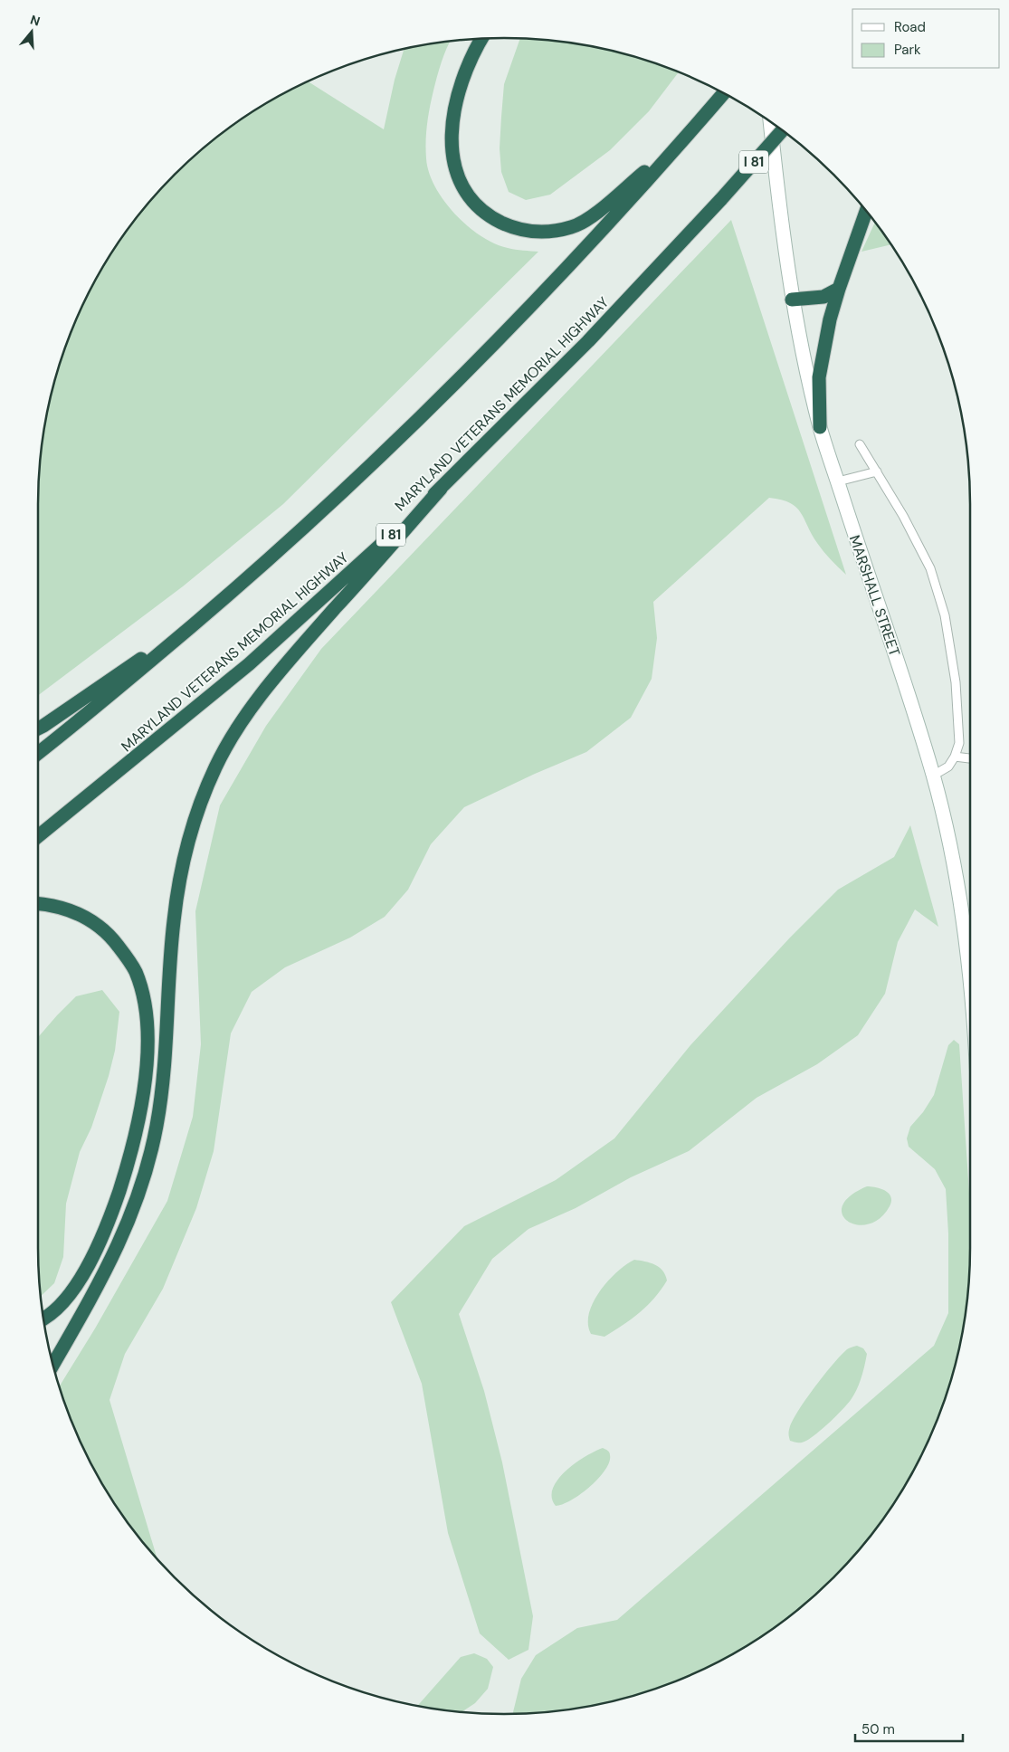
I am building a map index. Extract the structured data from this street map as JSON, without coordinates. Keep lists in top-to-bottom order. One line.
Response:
{"streets":{"highway":["I 81","MARYLAND VETERANS MEMORIAL HIGHWAY"],"main road":["MARSHALL STREET"]},"legend":["Road","Park"],"scale_bar":"50 m","north":"top"}
